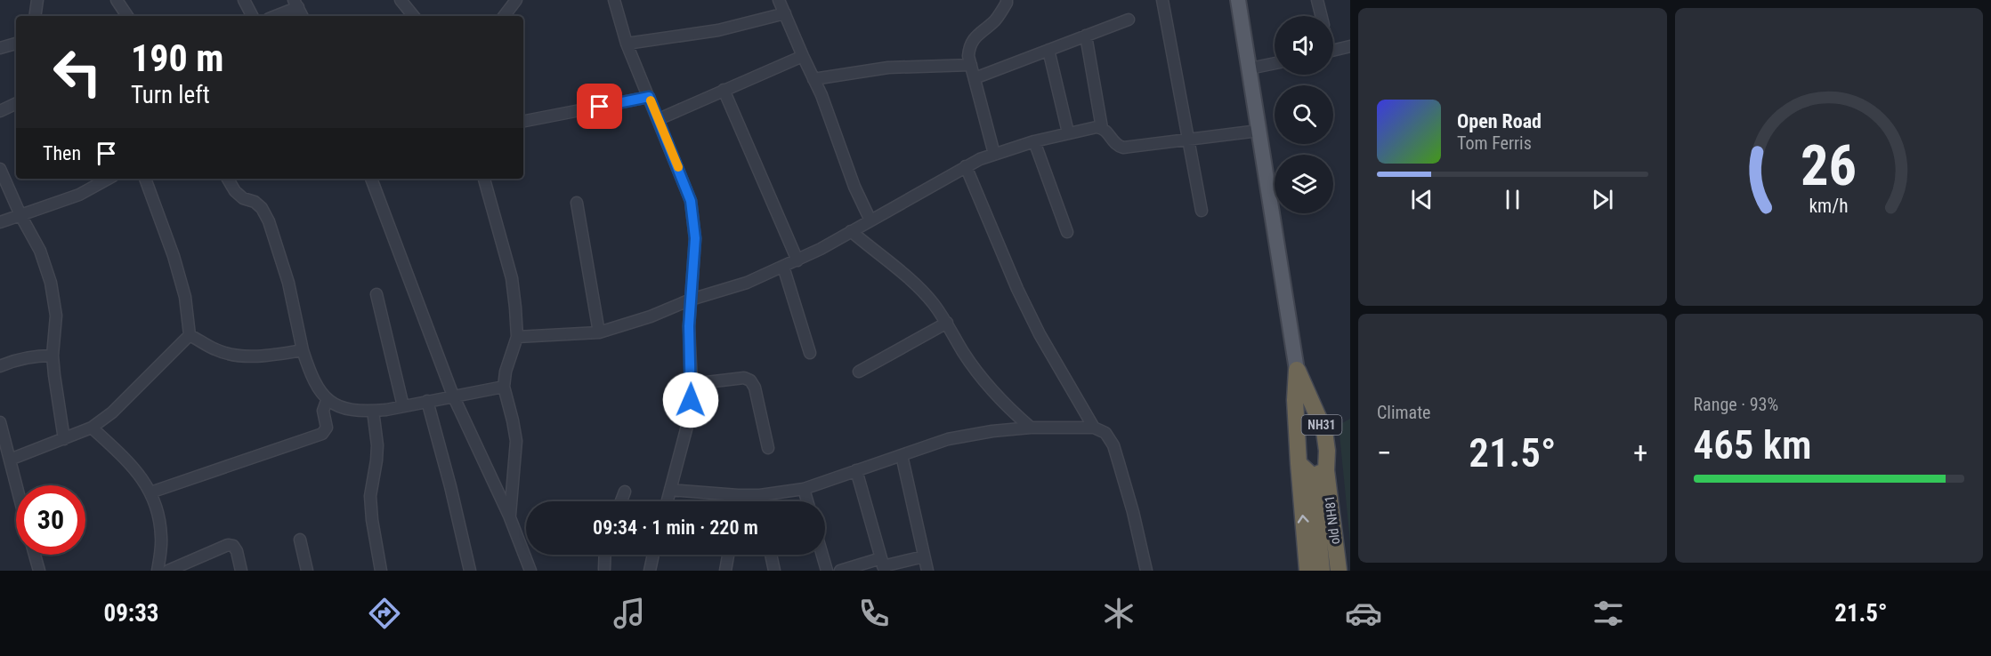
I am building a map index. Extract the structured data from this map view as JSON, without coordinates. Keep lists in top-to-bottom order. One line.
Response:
{"streets":{"highway":["NH31","old NH81"]},"crossings":[["NH31","old NH81"]],"page":{"turn":["190 m","Turn left"],"song":["Open Road","Tom Ferris"],"then":"Then","tile":["Climate",["Range · 93%","465 km"]],"heat":["−","21.5°","+"],"limit":"30","trip":"09:34 · 1 min · 220 m","tabs":["09:33","21.5°"],"gauge":["26","km/h"]}}
